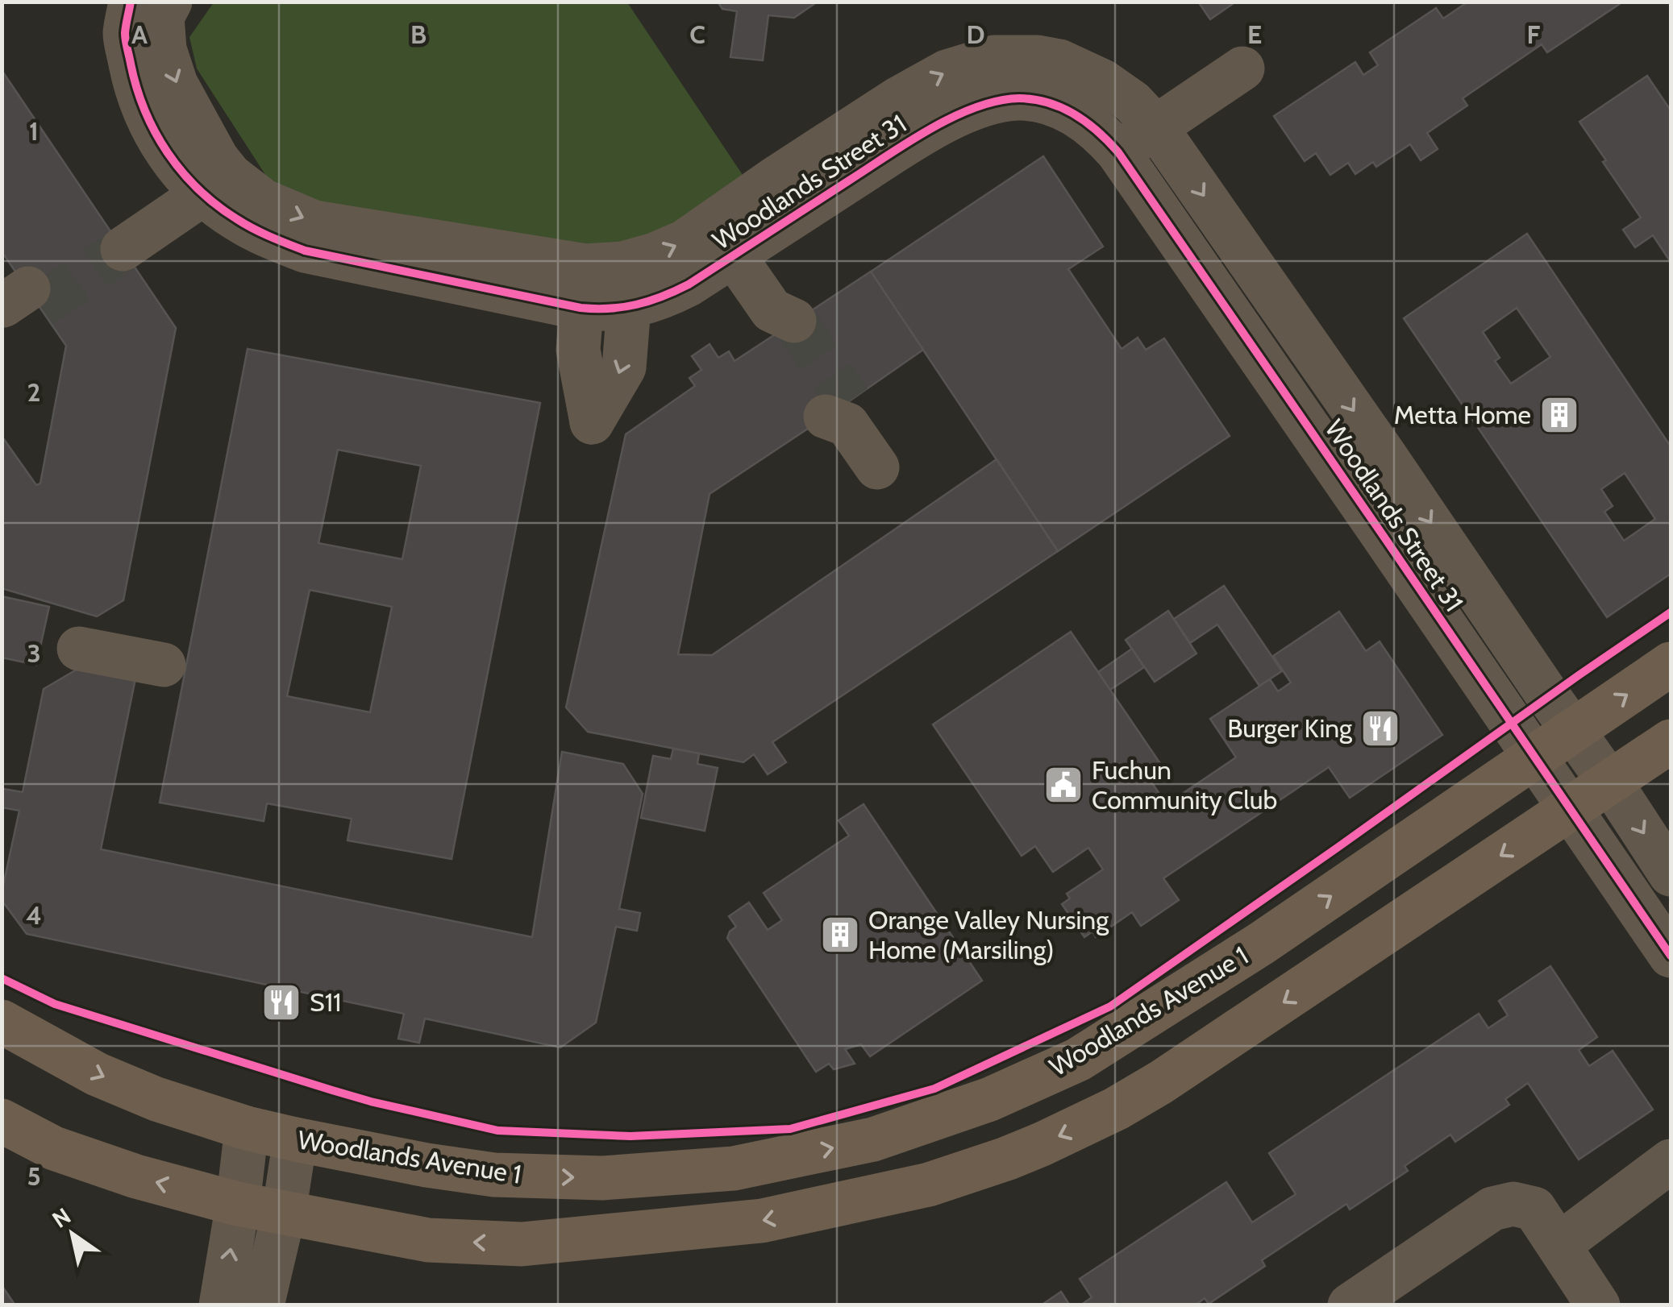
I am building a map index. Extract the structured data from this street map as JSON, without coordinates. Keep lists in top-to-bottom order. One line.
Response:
{"streets":{"main road":["Woodlands Avenue 1"],"street":["Woodlands Street 31"]},"crossings":[["Woodlands Street 31","Woodlands Avenue 1"]],"places":{"building":["Metta Home","Orange Valley Nursing Home (Marsiling)"],"restaurant":["Burger King","S11"],"public building":["Fuchun Community Club"]},"north":"top left","grid":{"columns":["A","B","C","D","E","F"],"rows":["1","2","3","4","5"]}}
